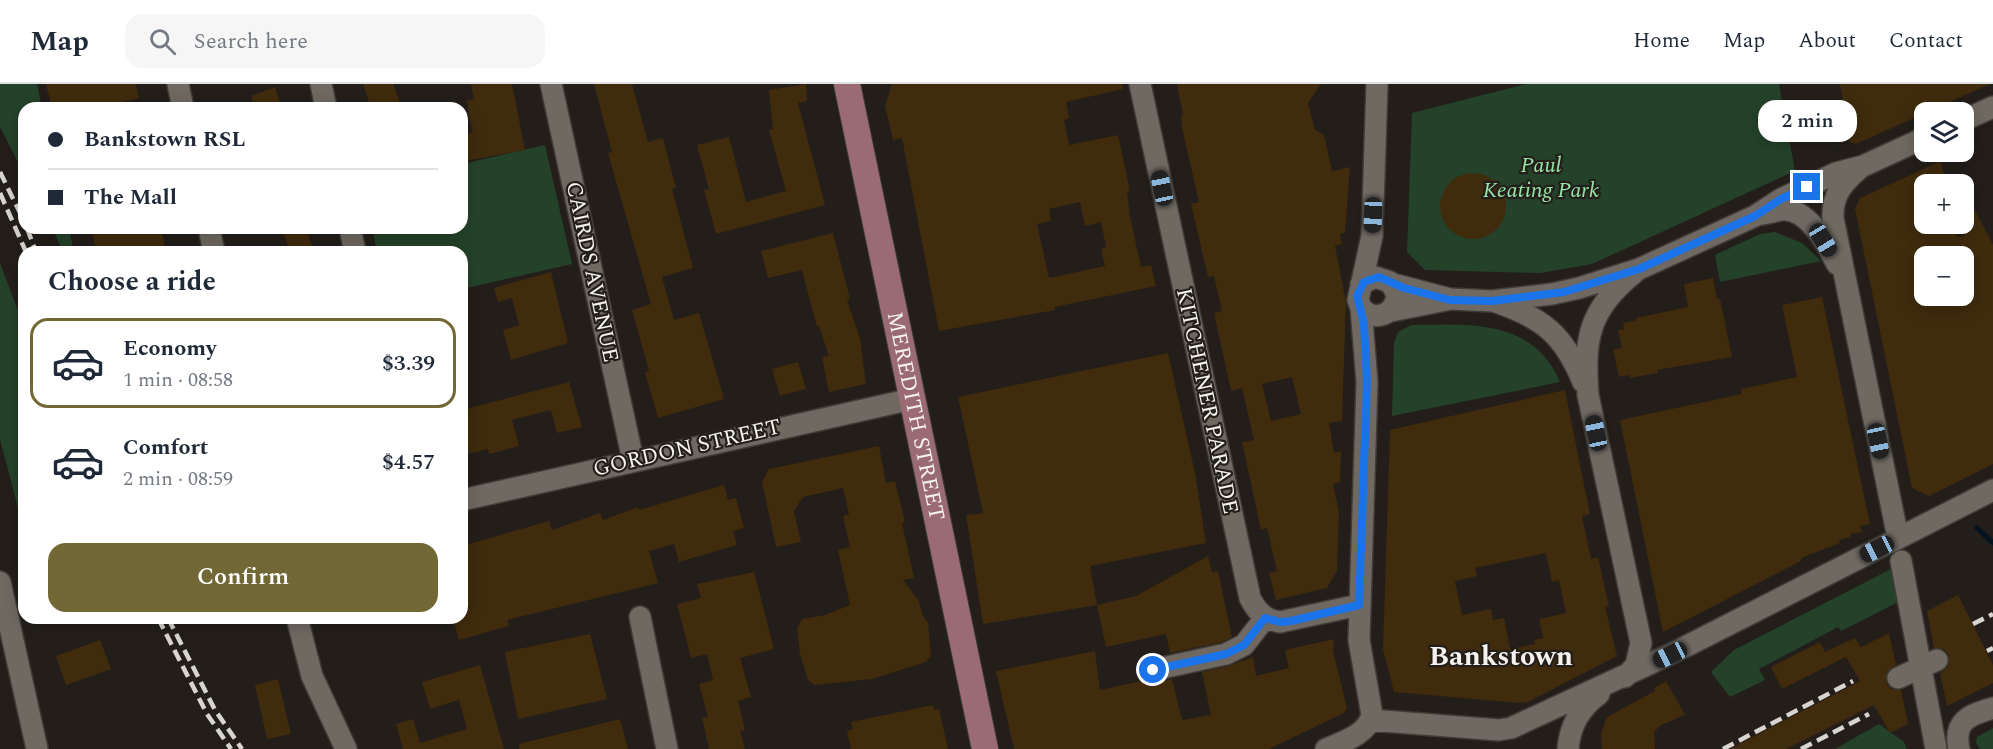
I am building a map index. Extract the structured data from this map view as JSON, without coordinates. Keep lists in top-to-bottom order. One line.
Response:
{"streets":{"main road":["MEREDITH STREET"],"street":["CAIRDS AVENUE","KITCHENER PARADE","GORDON STREET"]},"crossings":[["CAIRDS AVENUE","GORDON STREET"],["MEREDITH STREET","GORDON STREET"]],"districts":["Bankstown"],"parks":["Paul Keating Park"],"page":{"header":"Map","search":"Search here","nav":["Home","Map","About","Contact"],"bubble":"2 min","map_buttons":["+","−"],"banner":["Bankstown RSL","The Mall"],"heading":"Choose a ride","list":[{"name":"Economy","note":"1 min · 08:58","value":"$3.39"},{"name":"Comfort","note":"2 min · 08:59","value":"$4.57"}],"buttons":"Confirm"}}
